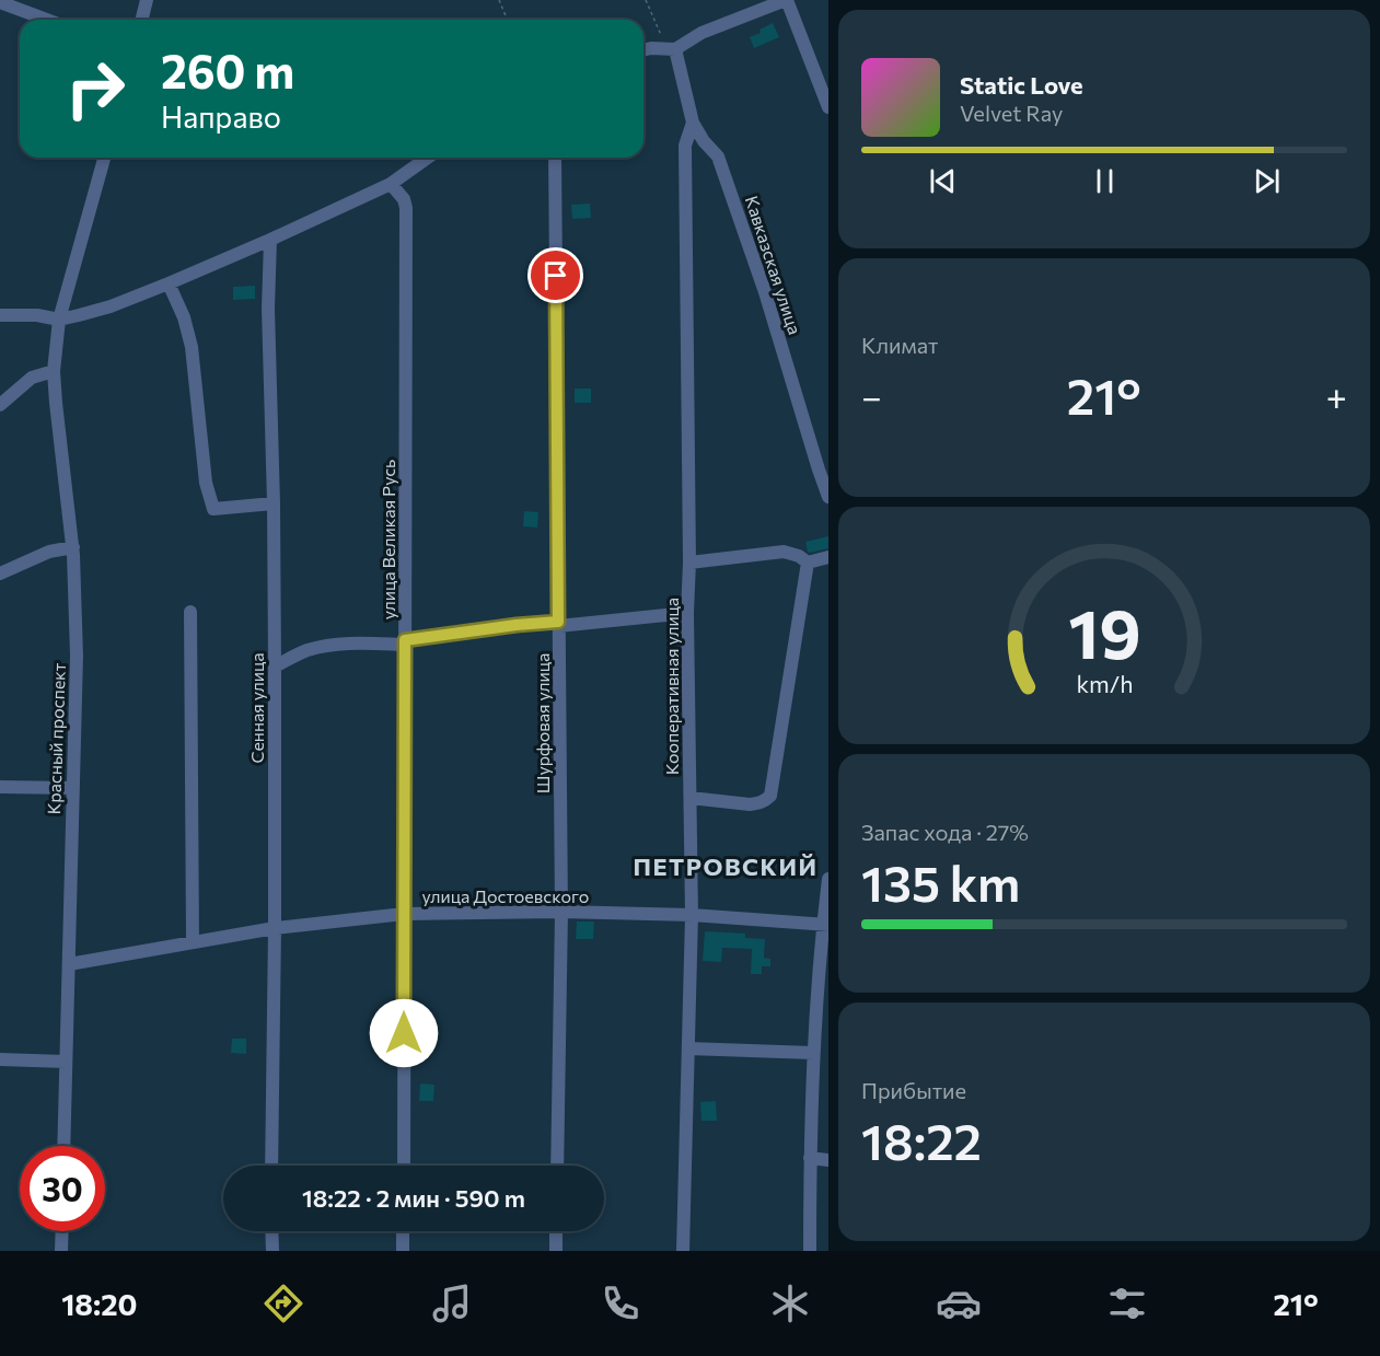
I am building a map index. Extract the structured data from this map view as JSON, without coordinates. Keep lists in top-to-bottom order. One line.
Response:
{"streets":{"street":["Кавказская улица","улица Великая Русь","Кооперативная улица","Сенная улица","Шурфовая улица","Красный проспект","улица Достоевского"]},"crossings":[["Кавказская улица","Кооперативная улица"],["улица Великая Русь","улица Достоевского"],["Кооперативная улица","улица Достоевского"],["Сенная улица","улица Достоевского"],["Шурфовая улица","улица Достоевского"],["Красный проспект","улица Достоевского"]],"districts":["ПЕТРОВСКИЙ"],"page":{"turn":["260 m","Направо"],"song":["Static Love","Velvet Ray"],"tile":["Климат",["Запас хода · 27%","135 km"],["Прибытие","18:22"]],"heat":["−","21°","+"],"limit":"30","trip":"18:22 · 2 мин · 590 m","tabs":["18:20","21°"],"gauge":["19","km/h"]}}
